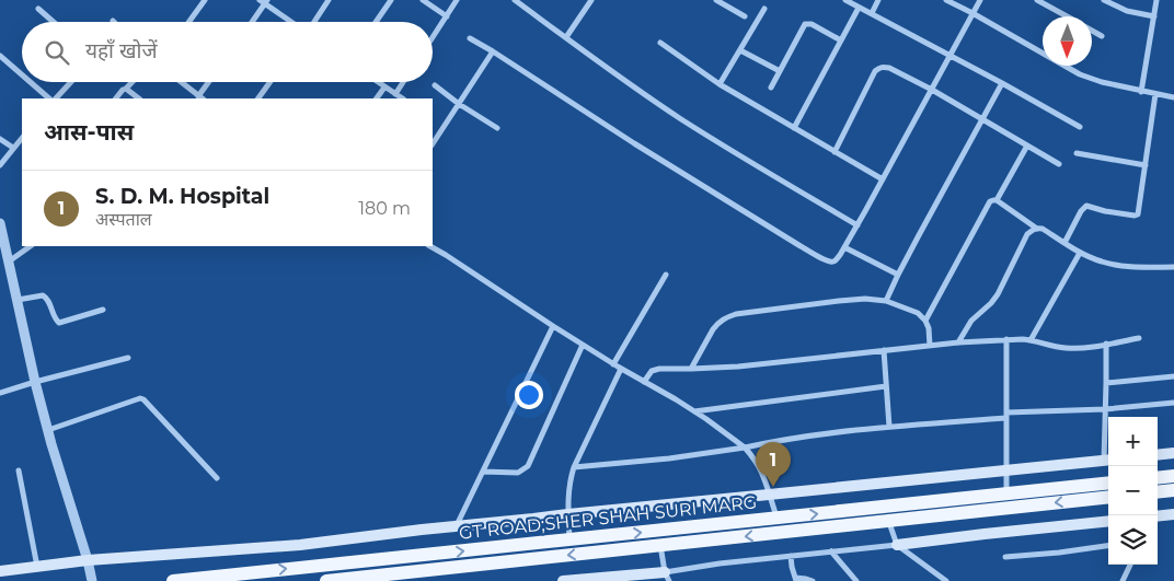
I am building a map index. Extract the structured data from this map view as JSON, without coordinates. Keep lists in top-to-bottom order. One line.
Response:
{"streets":{"main road":["GT ROAD;SHER SHAH SURI MARG"]},"north":"bottom","page":{"search":"यहाँ खोजें","heading":"आस-पास","list":[{"mark":"1","name":"S. D. M. Hospital","note":"अस्पताल","value":"180 m"}],"map_buttons":["+","−"],"pins":"1"}}
